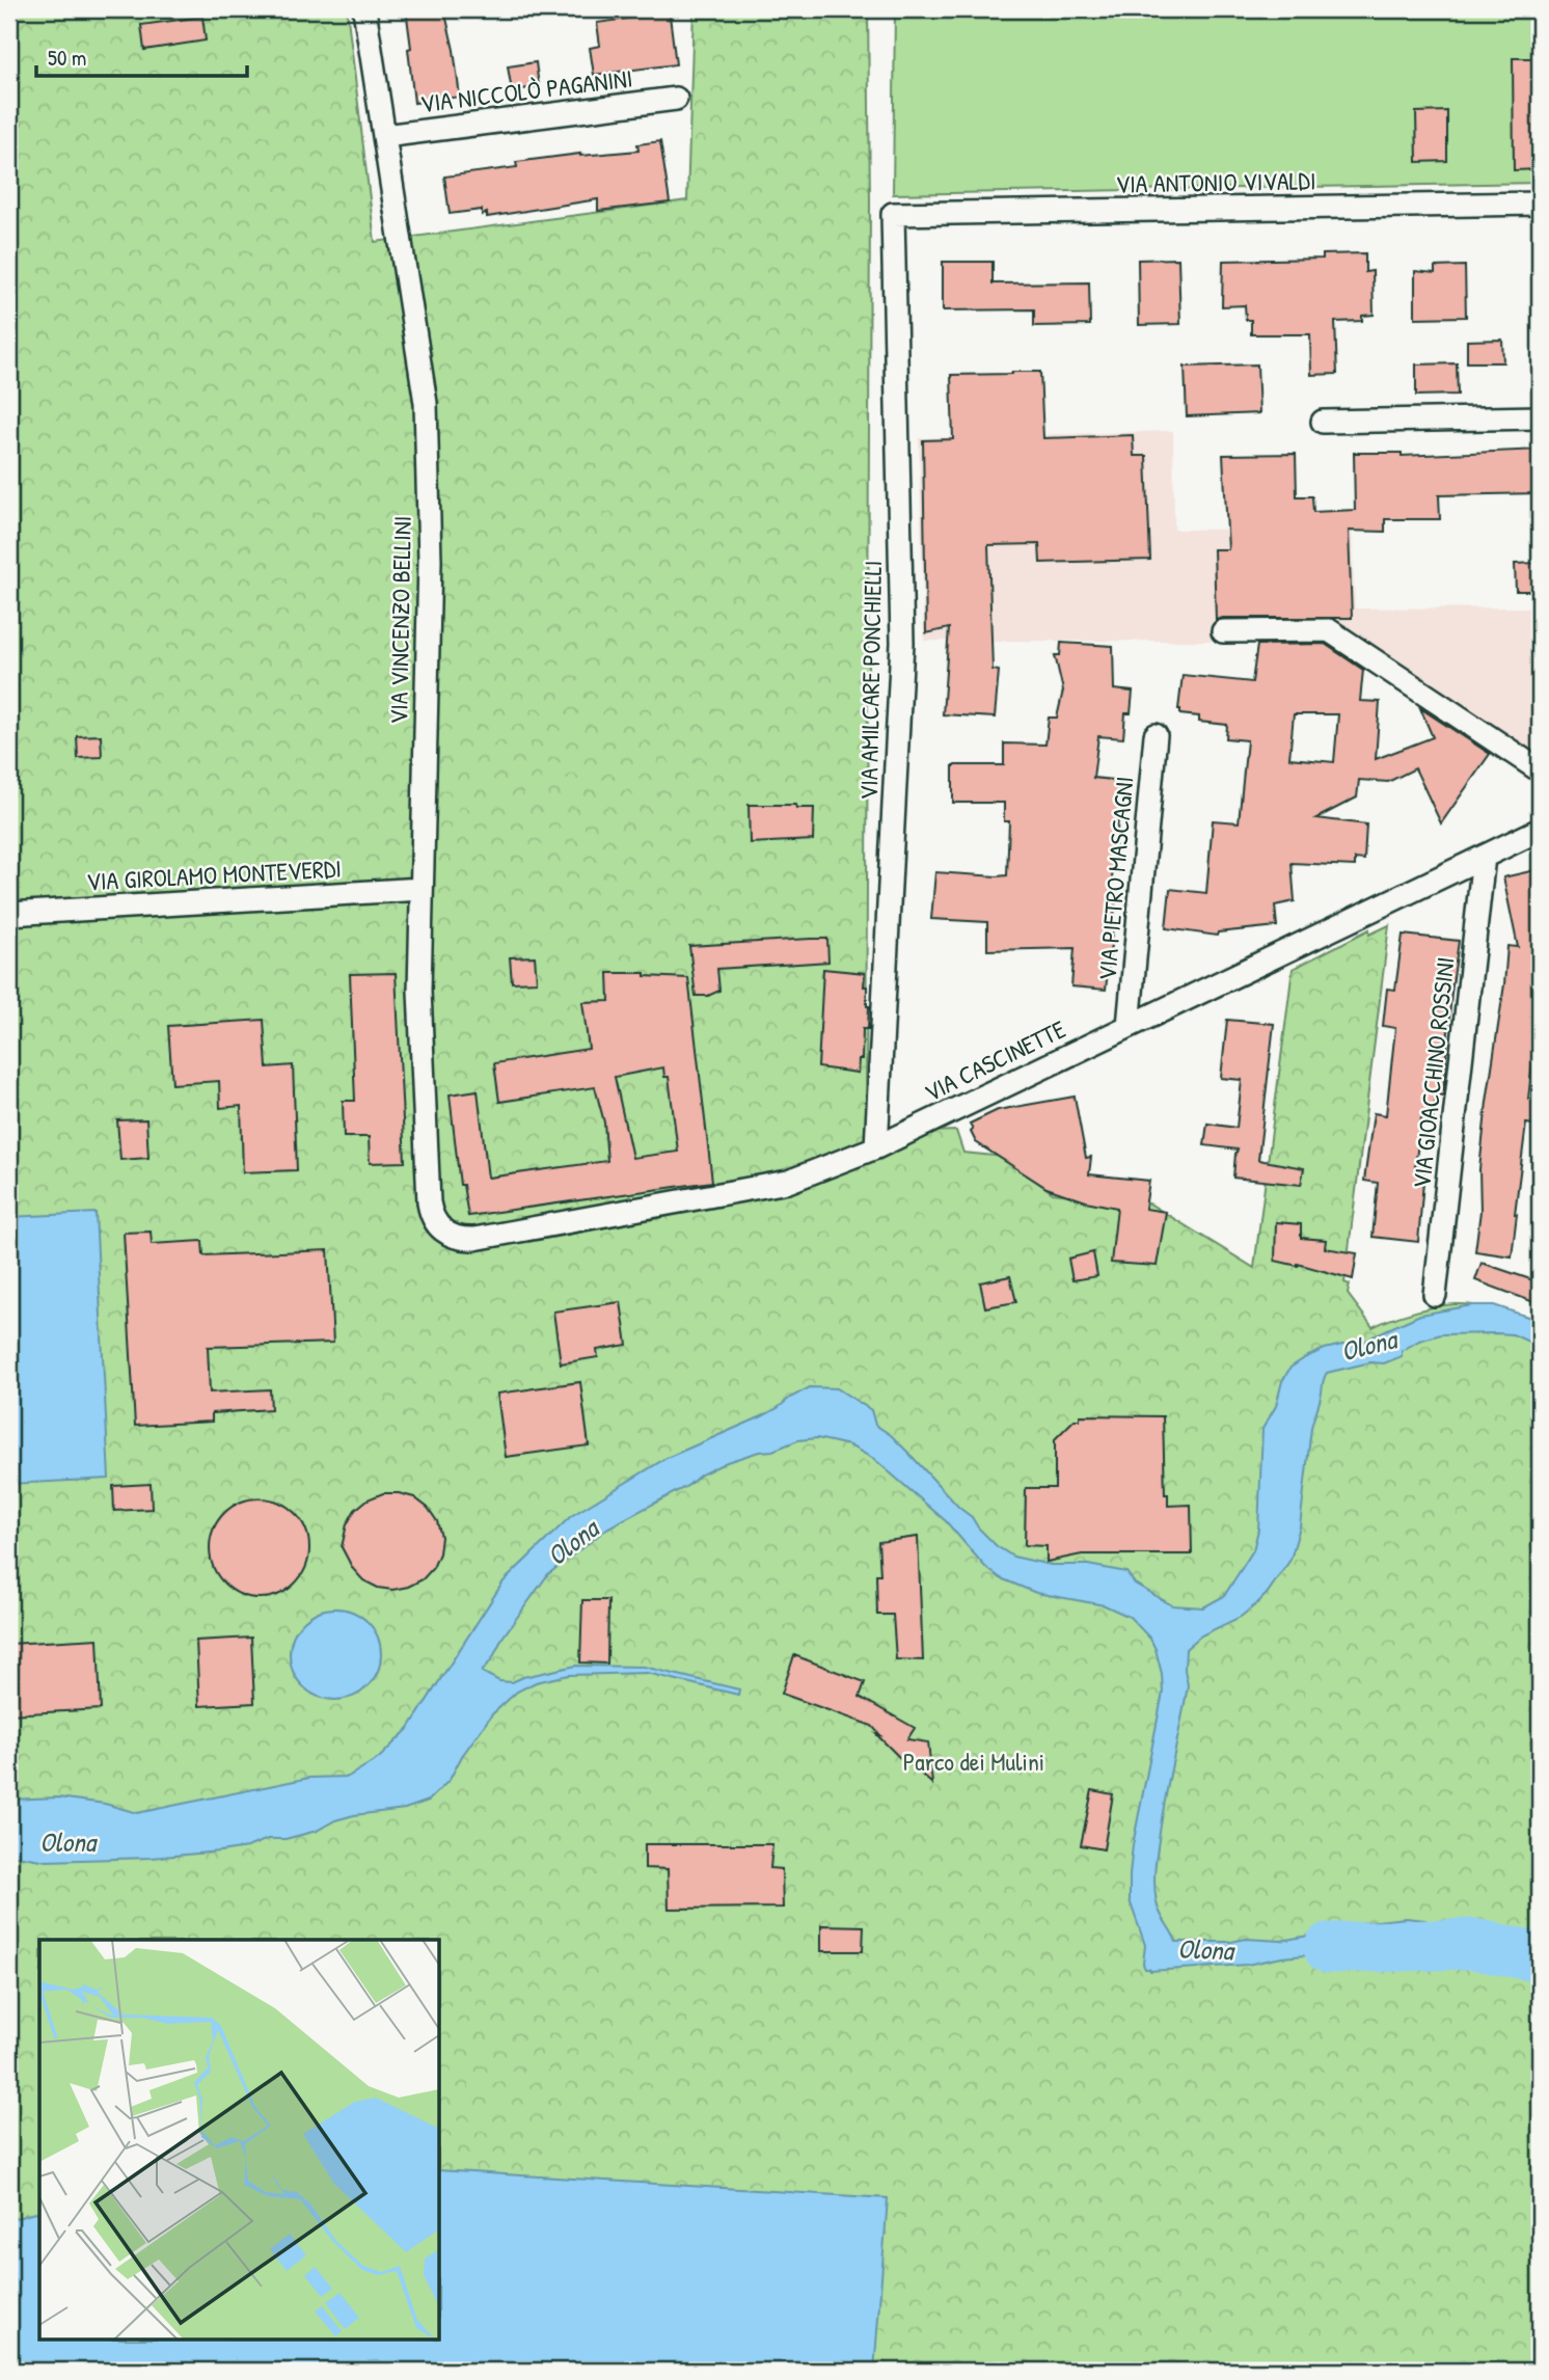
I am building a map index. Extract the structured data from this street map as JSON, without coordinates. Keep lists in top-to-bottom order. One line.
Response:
{"streets":{"street":["VIA NICCOLÒ PAGANINI","VIA ANTONIO VIVALDI","VIA VINCENZO BELLINI","VIA AMILCARE PONCHIELLI","VIA GIROLAMO MONTEVERDI","VIA PIETRO MASCAGNI","VIA CASCINETTE","VIA GIOACCHINO ROSSINI"]},"crossings":[["VIA NICCOLÒ PAGANINI","VIA VINCENZO BELLINI"],["VIA ANTONIO VIVALDI","VIA AMILCARE PONCHIELLI"],["VIA VINCENZO BELLINI","VIA GIROLAMO MONTEVERDI"],["VIA VINCENZO BELLINI","VIA CASCINETTE"],["VIA AMILCARE PONCHIELLI","VIA CASCINETTE"],["VIA PIETRO MASCAGNI","VIA CASCINETTE"],["VIA CASCINETTE","VIA GIOACCHINO ROSSINI"]],"water":["Olona"],"parks":["Parco dei Mulini"],"scale_bar":"50 m"}
